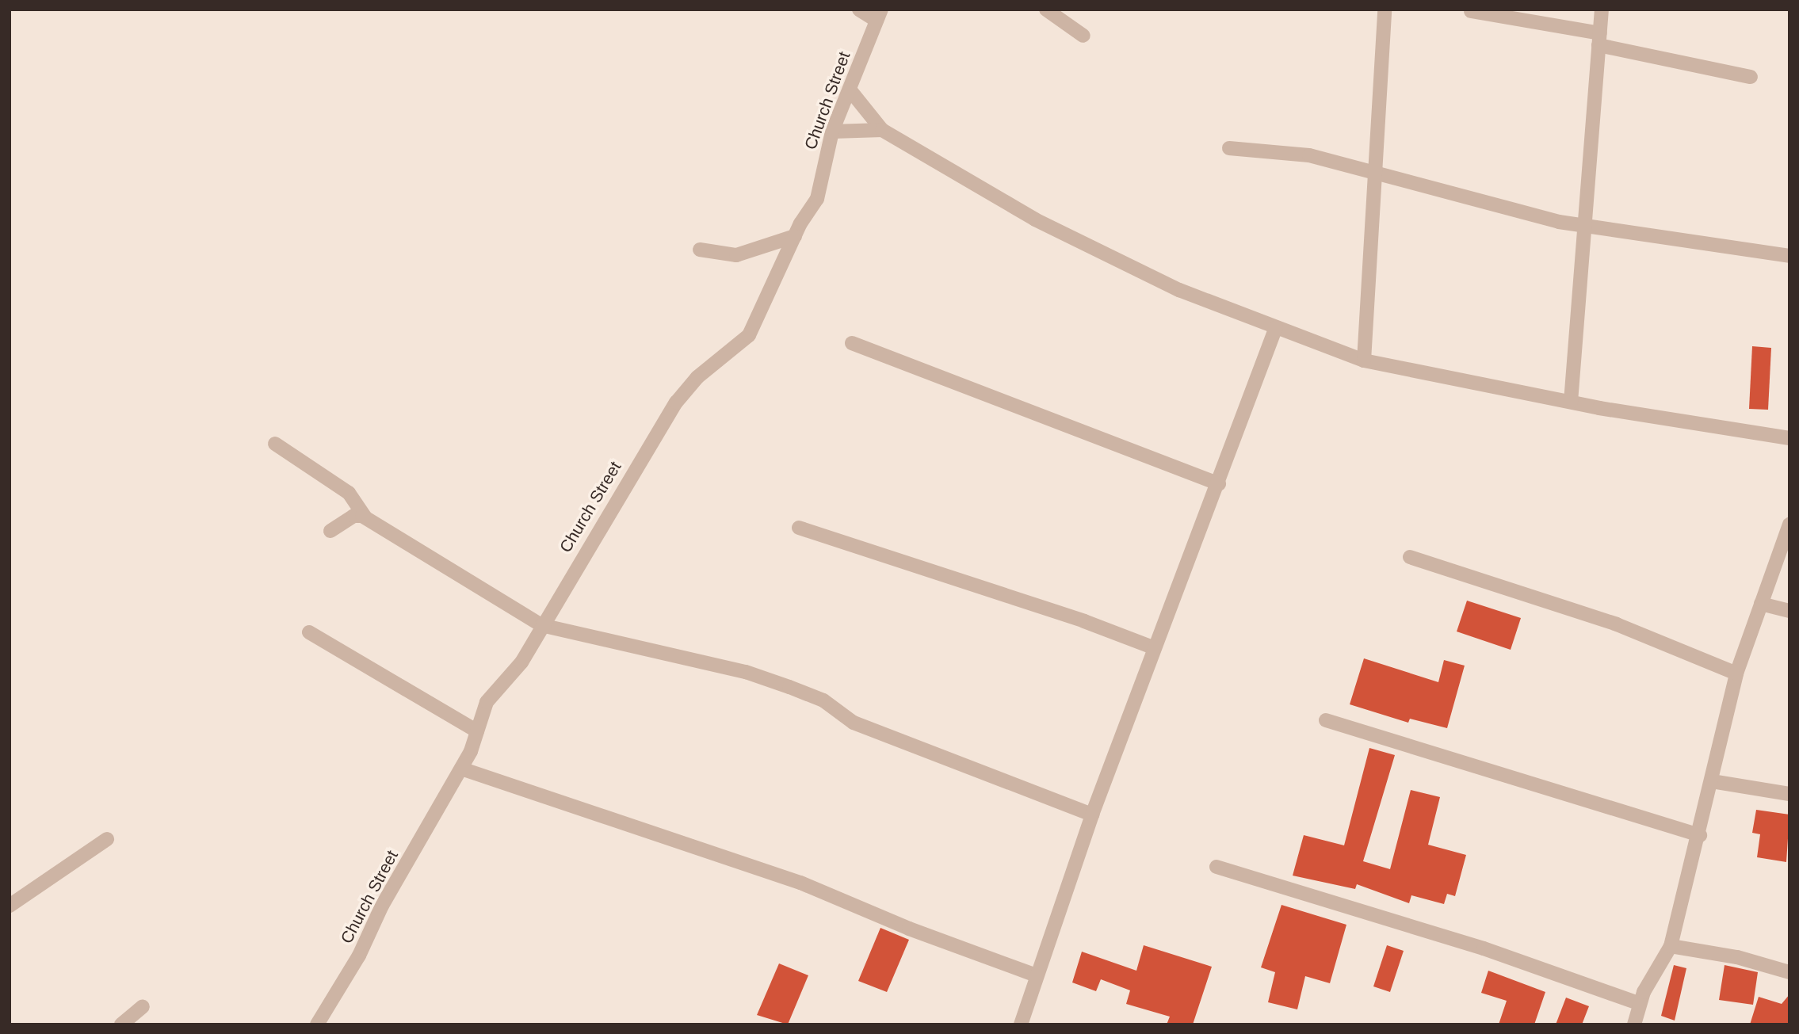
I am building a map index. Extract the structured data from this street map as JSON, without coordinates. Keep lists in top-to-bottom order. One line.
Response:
{"streets":{"street":["Church Street"]}}
